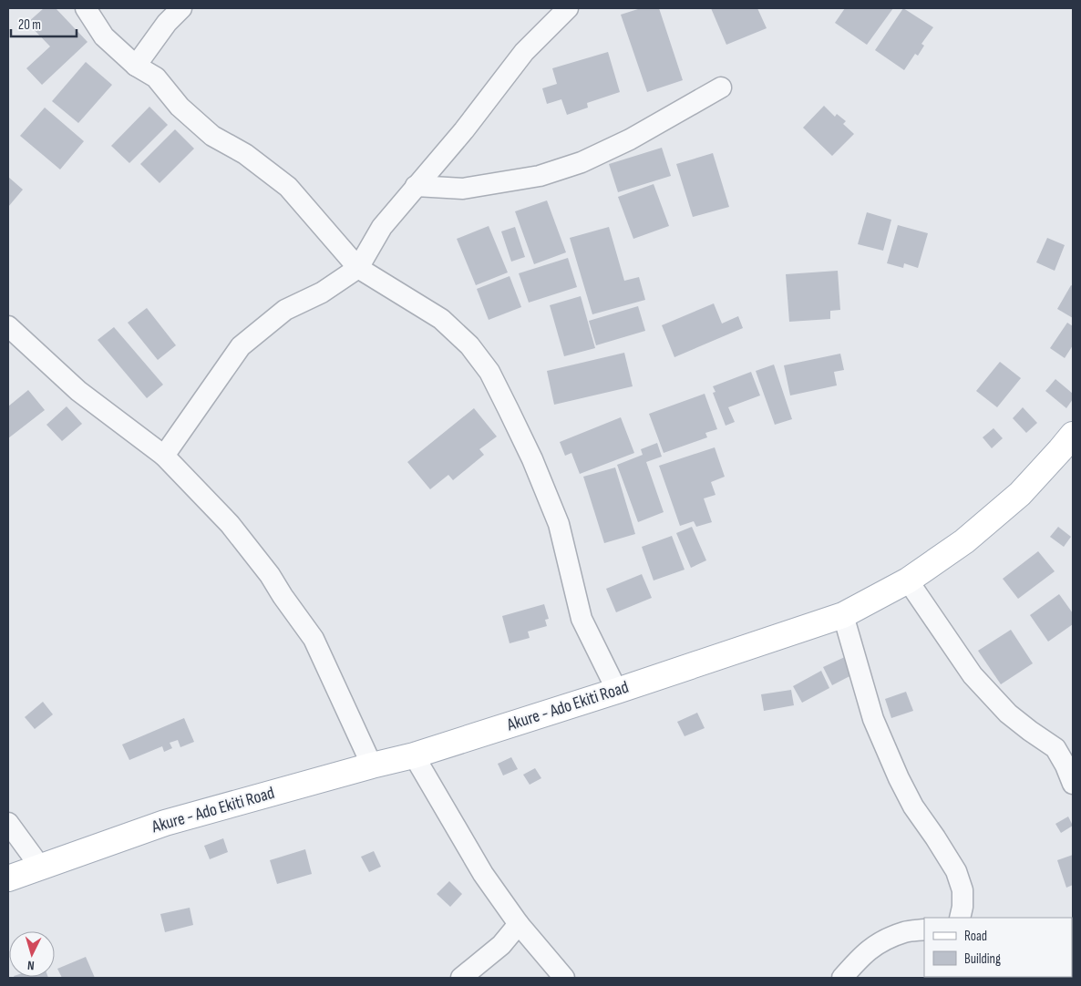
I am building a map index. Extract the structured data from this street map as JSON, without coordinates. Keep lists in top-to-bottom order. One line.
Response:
{"streets":{"main road":["Akure - Ado Ekiti Road"]},"legend":["Road","Building"],"scale_bar":"20 m","north":"bottom"}
